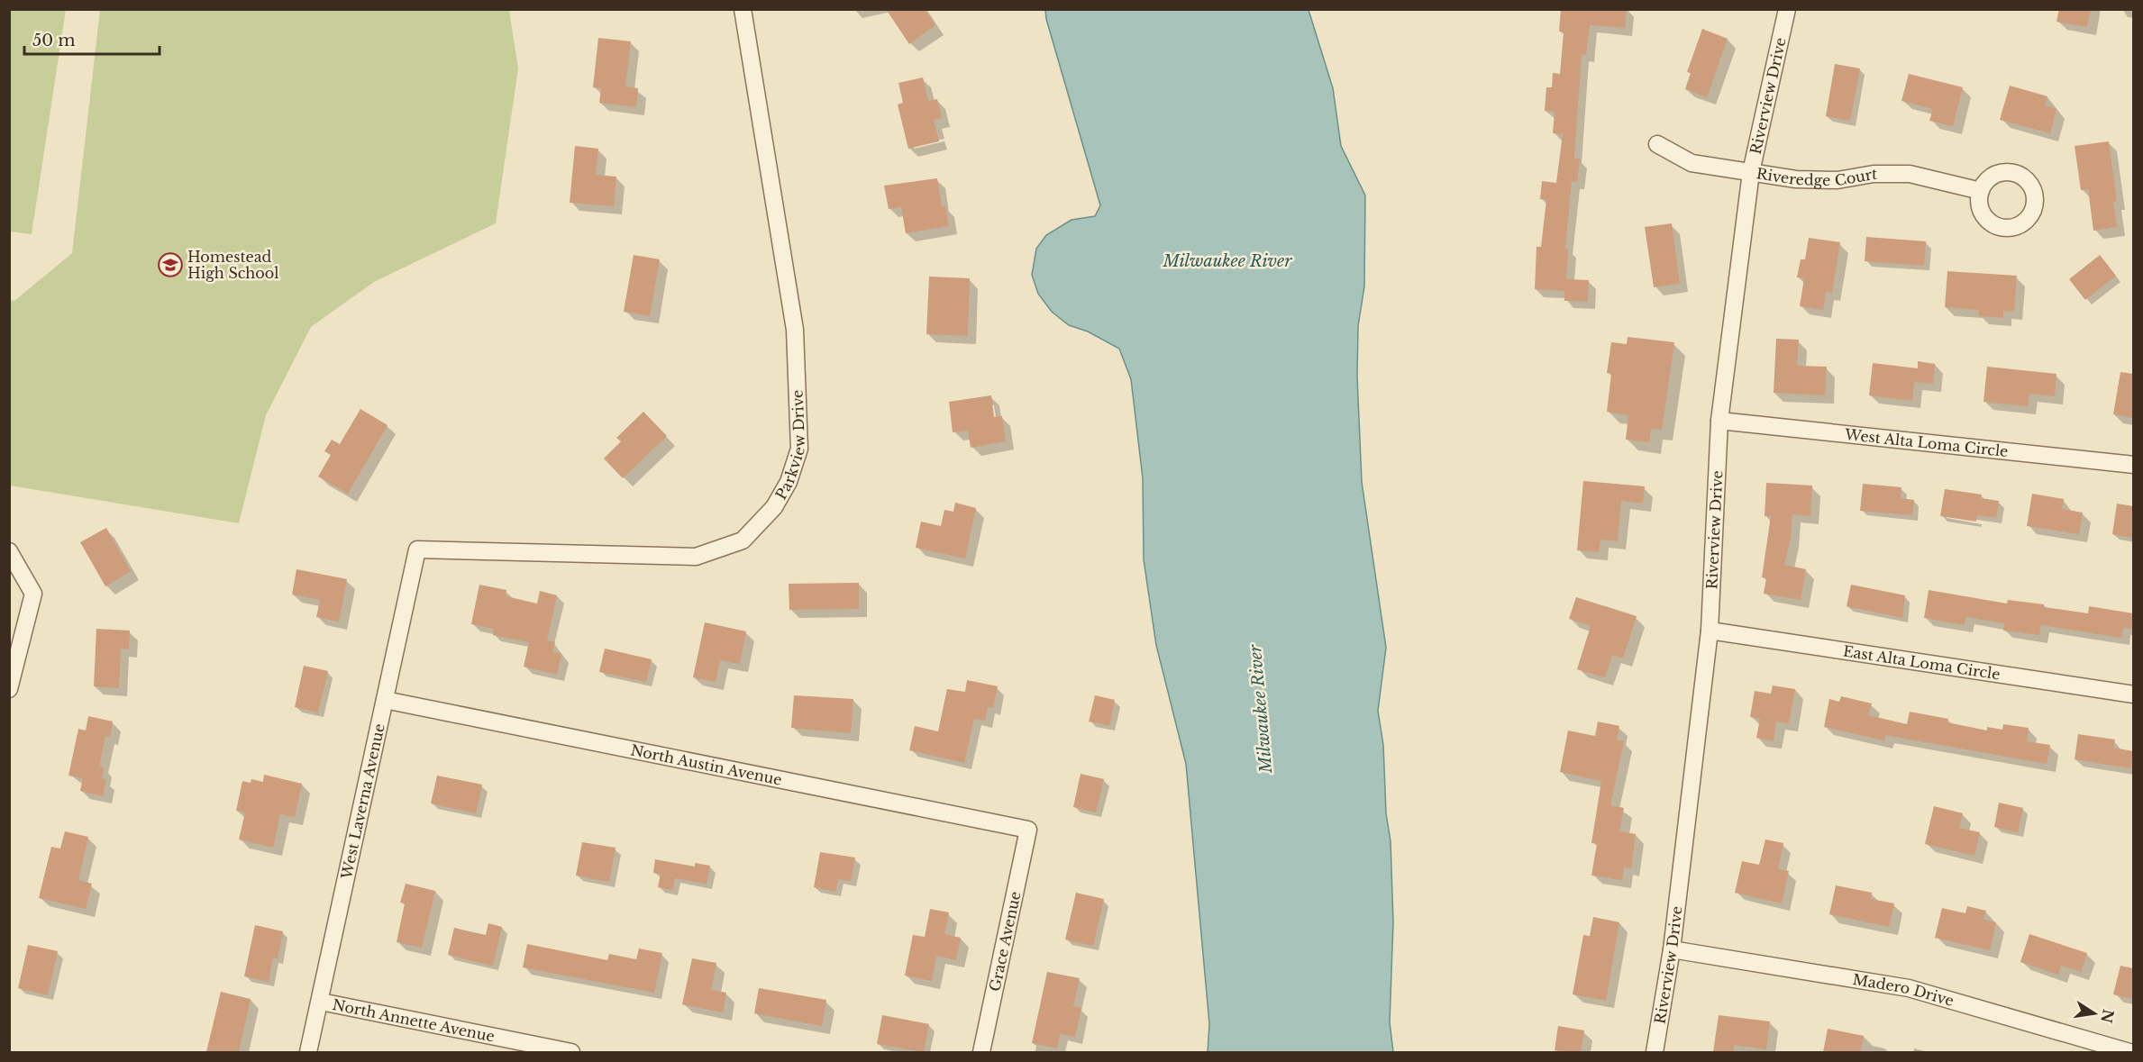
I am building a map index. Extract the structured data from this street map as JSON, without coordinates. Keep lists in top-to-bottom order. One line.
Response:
{"streets":{"street":["Riverview Drive","Riveredge Court","Parkview Drive","West Alta Loma Circle","East Alta Loma Circle","North Austin Avenue","West Laverna Avenue","Grace Avenue","Madero Drive","North Annette Avenue"]},"crossings":[["Riverview Drive","Riveredge Court"],["Riverview Drive","West Alta Loma Circle"],["Riverview Drive","East Alta Loma Circle"],["Riverview Drive","Madero Drive"],["Parkview Drive","West Laverna Avenue"],["North Austin Avenue","West Laverna Avenue"],["North Austin Avenue","Grace Avenue"],["West Laverna Avenue","North Annette Avenue"]],"water":["Milwaukee River"],"places":{"school or university":["Homestead High School"]},"scale_bar":"50 m","north":"right"}
